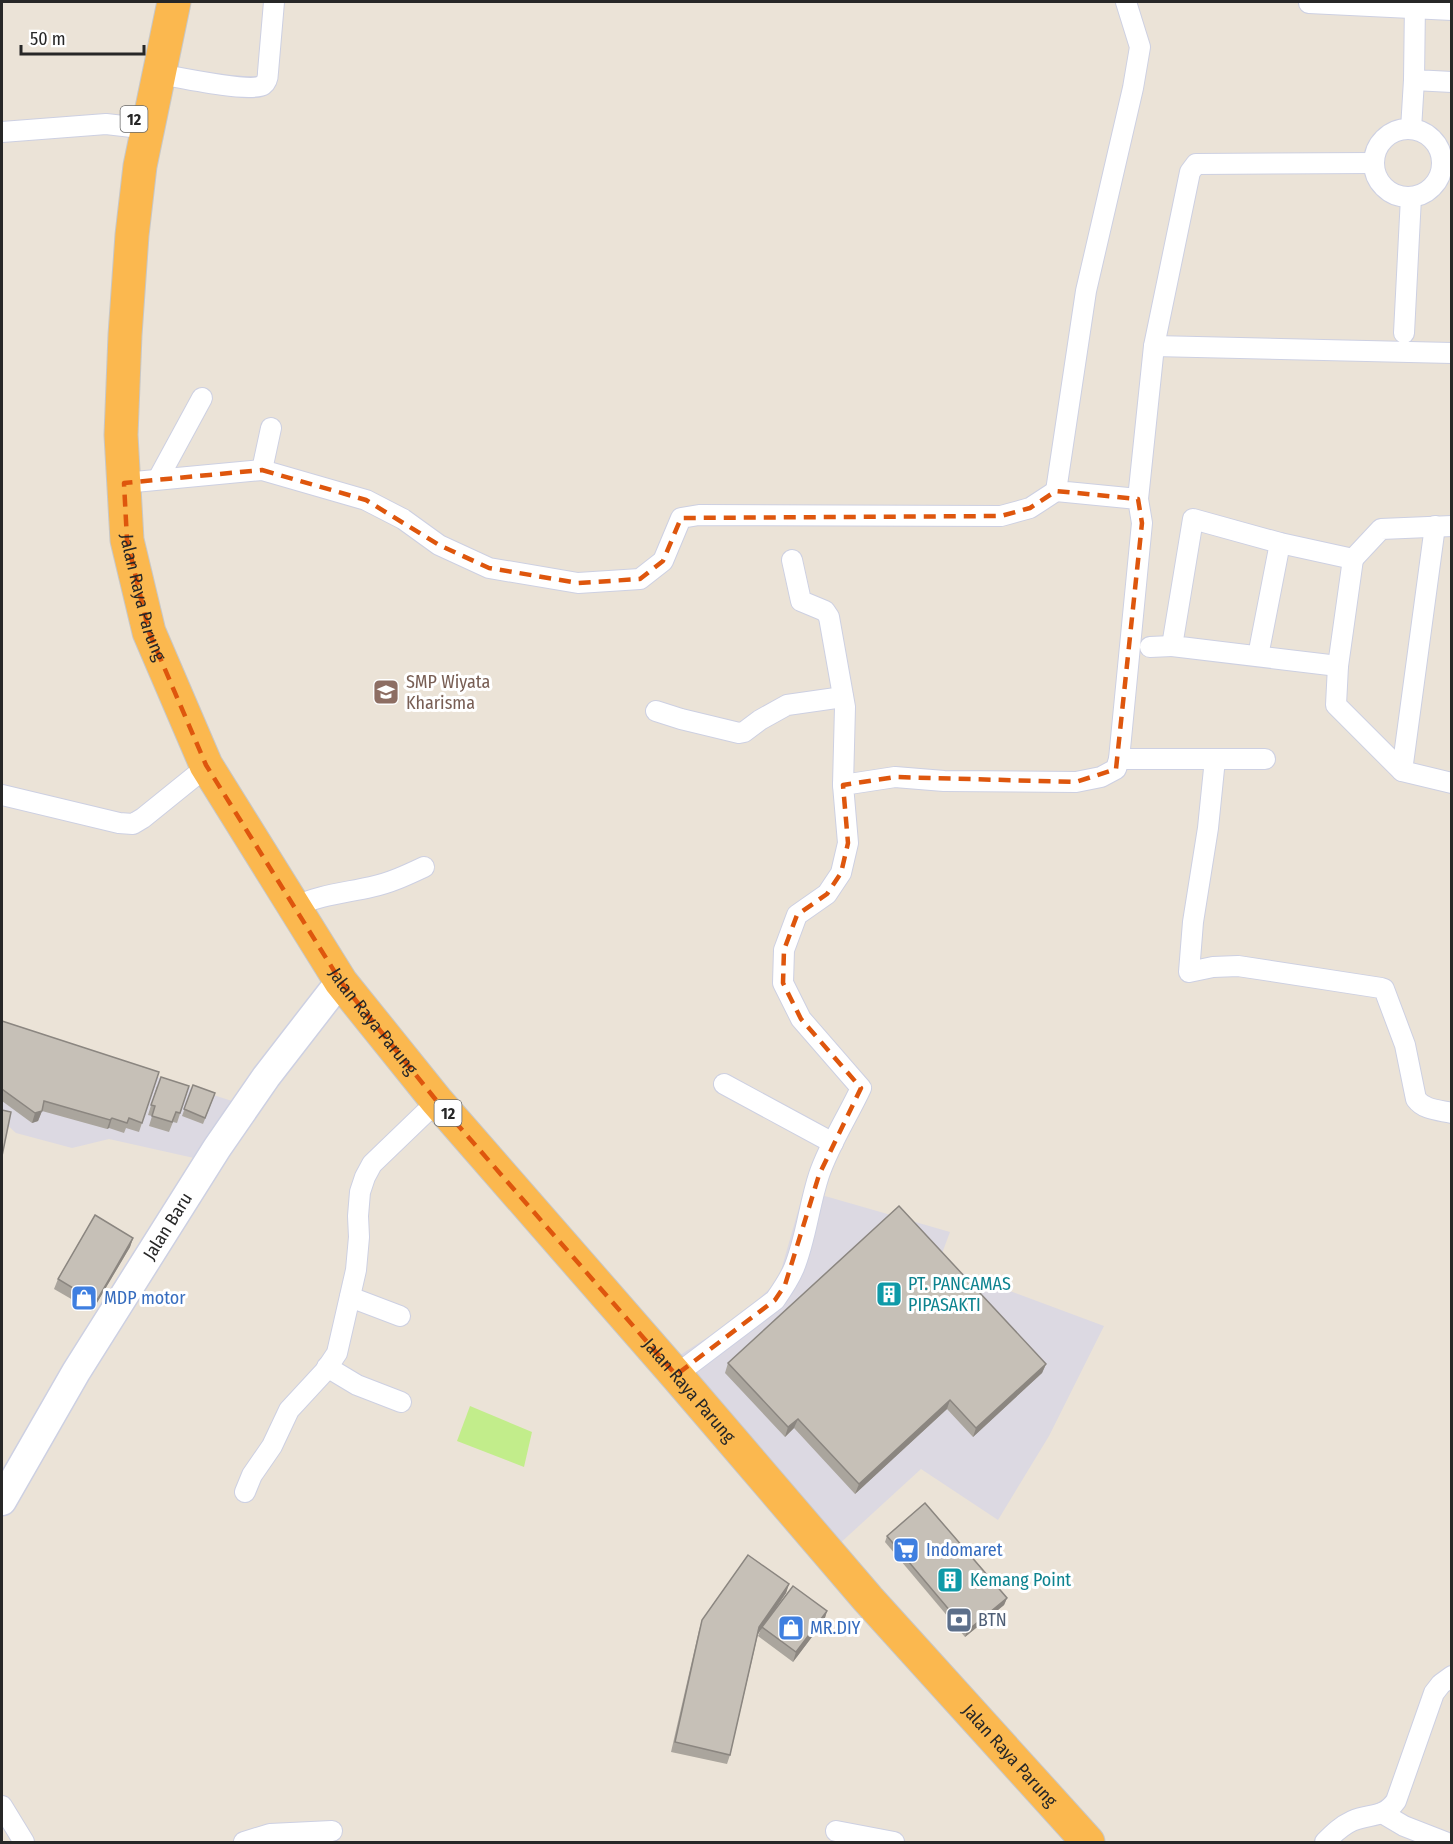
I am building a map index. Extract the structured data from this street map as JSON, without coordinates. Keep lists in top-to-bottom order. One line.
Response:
{"streets":{"highway":["12","Jalan Raya Parung"],"main road":["Jalan Baru"]},"crossings":[["Jalan Raya Parung","Jalan Baru"]],"places":{"school or university":["SMP Wiyata Kharisma"],"building":["PT. PANCAMAS PIPASAKTI","Kemang Point"],"shop":["MDP motor","MR.DIY"],"supermarket":["Indomaret"],"bank":["BTN"]},"scale_bar":"50 m"}
